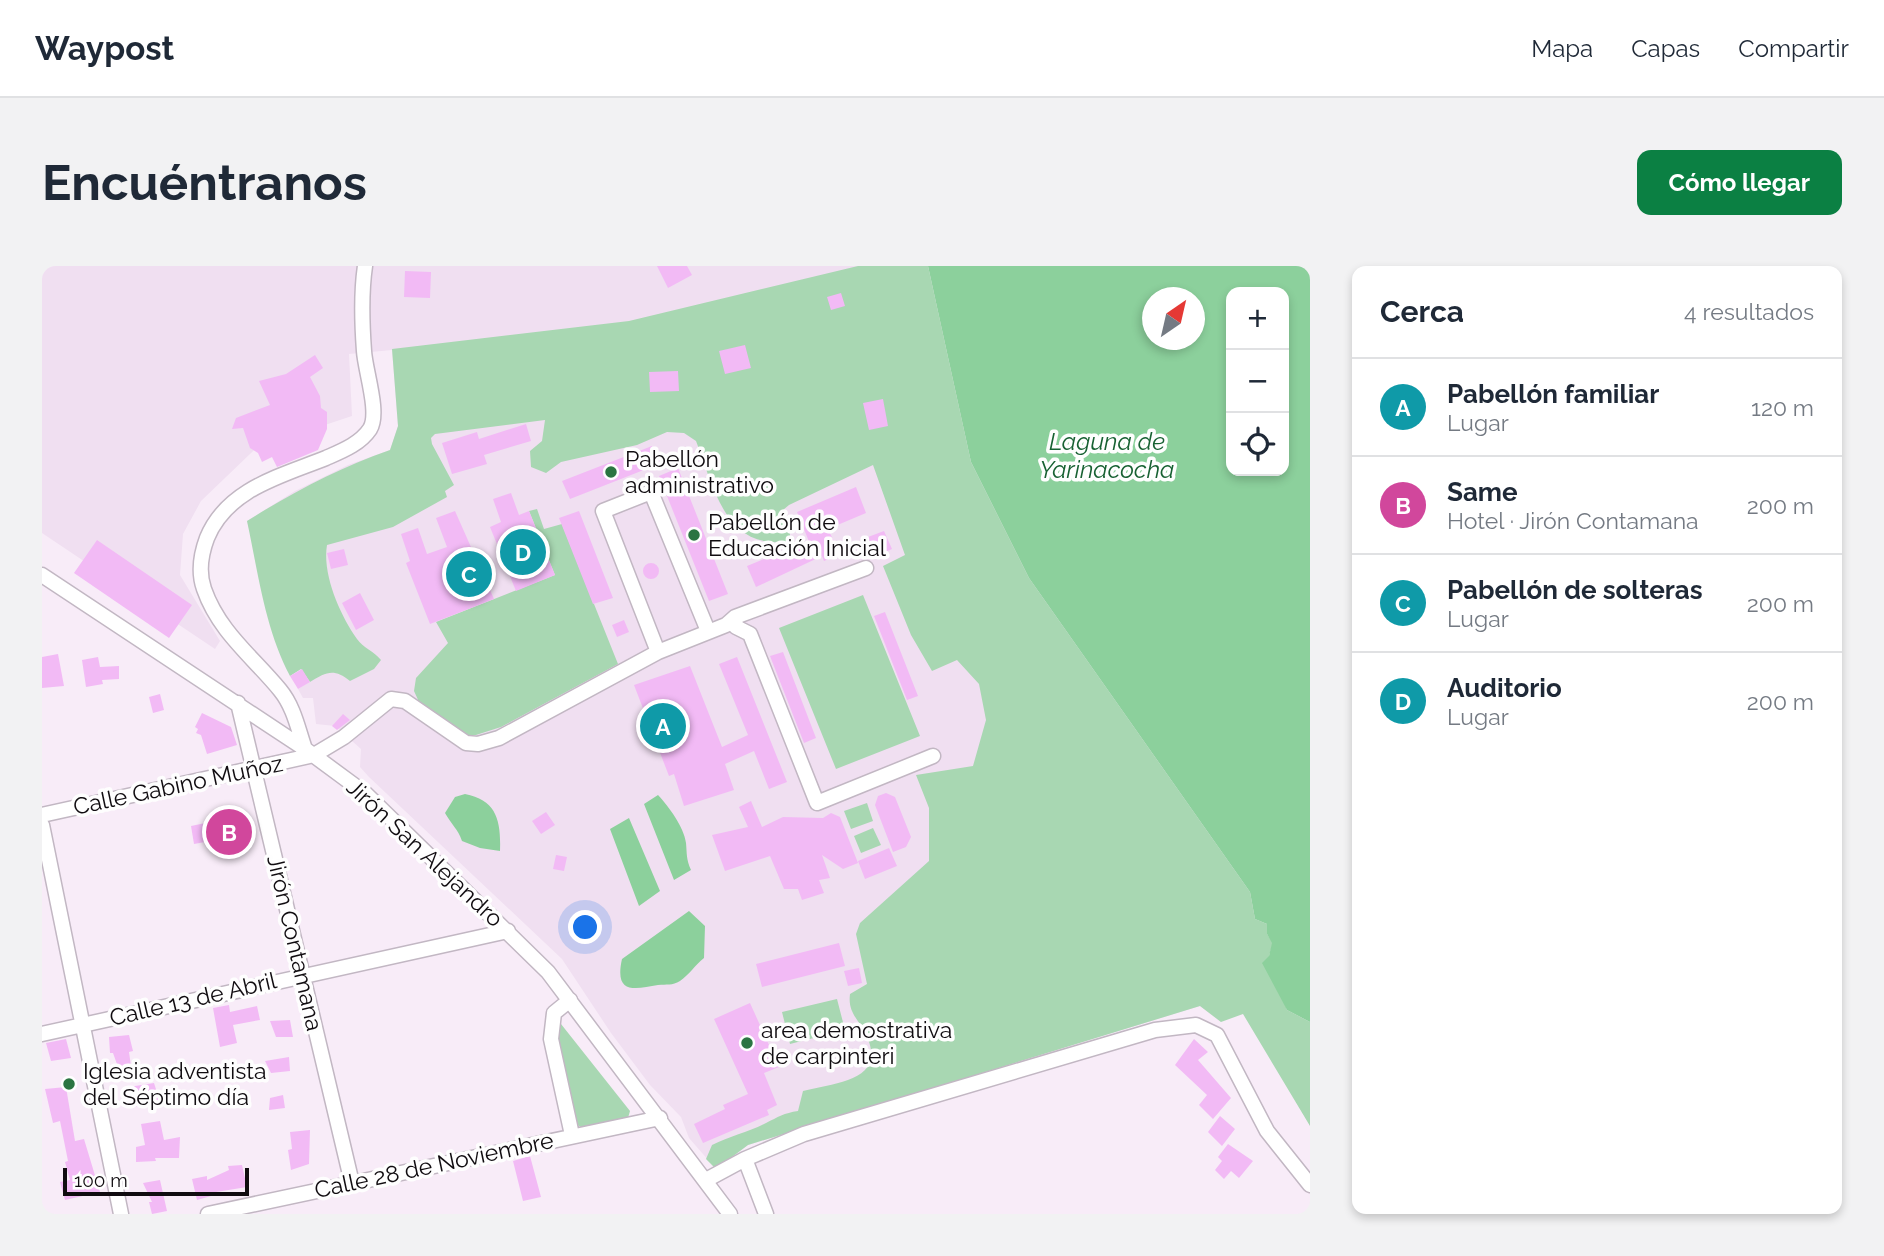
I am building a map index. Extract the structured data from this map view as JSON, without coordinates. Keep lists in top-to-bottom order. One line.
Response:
{"streets":{"street":["Calle Gabino Muñoz","Jirón San Alejandro","Jirón Contamana","Calle 13 de Abril","Calle 28 de Noviembre"]},"crossings":[["Calle Gabino Muñoz","Jirón San Alejandro"],["Calle Gabino Muñoz","Jirón Contamana"],["Jirón San Alejandro","Jirón Contamana"],["Jirón San Alejandro","Calle 13 de Abril"],["Jirón San Alejandro","Calle 28 de Noviembre"],["Jirón Contamana","Calle 13 de Abril"],["Jirón Contamana","Calle 28 de Noviembre"]],"water":["Laguna de Yarinacocha"],"places":["Pabellón administrativo","Pabellón de Educación Inicial","area demostrativa de carpinteri","Iglesia adventista del Séptimo día"],"scale_bar":"100 m","north":"top right","page":{"header":"Waypost","nav":["Mapa","Capas","Compartir"],"buttons":"Cómo llegar","title":"Encuéntranos","heading":["Cerca","4 resultados"],"map_buttons":["+","−"],"list":[{"mark":"A","name":"Pabellón familiar","note":"Lugar","value":"120 m"},{"mark":"B","name":"Same","note":"Hotel · Jirón Contamana","value":"200 m"},{"mark":"C","name":"Pabellón de solteras","note":"Lugar","value":"200 m"},{"mark":"D","name":"Auditorio","note":"Lugar","value":"200 m"}],"pins":["D","C","A","B"],"scale":"100 m"}}
